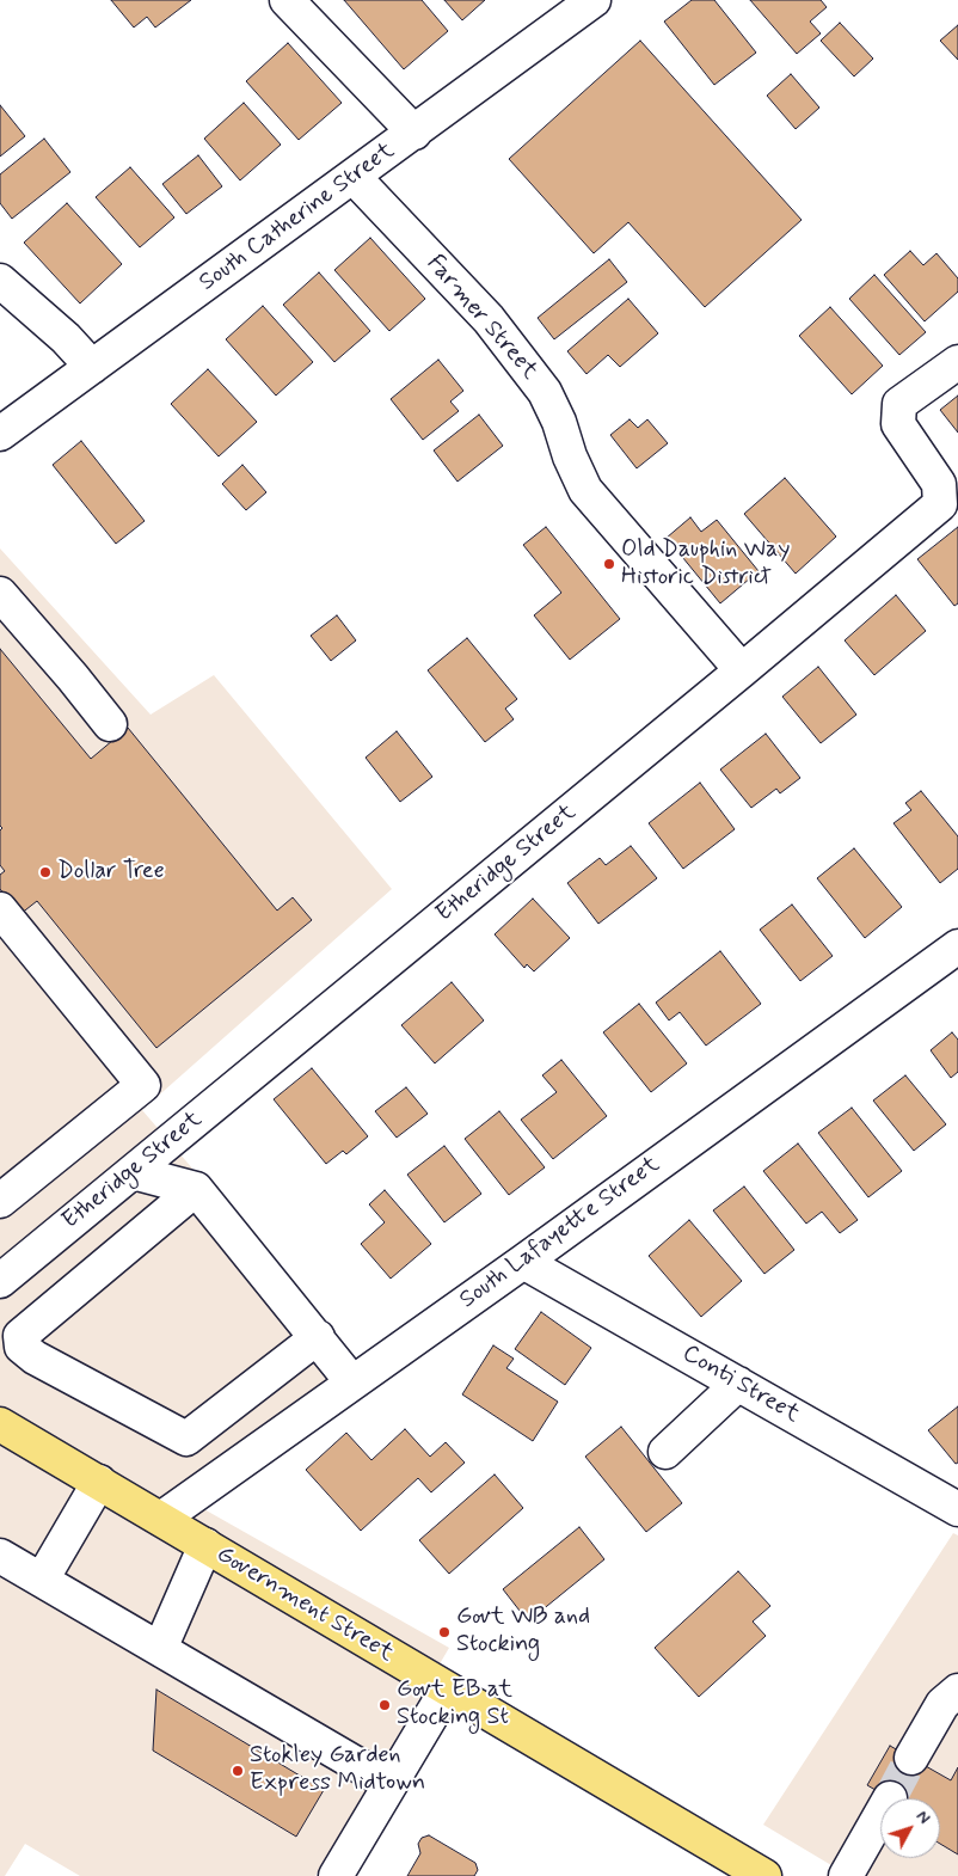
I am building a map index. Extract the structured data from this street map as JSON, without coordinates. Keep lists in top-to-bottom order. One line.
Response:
{"streets":{"main road":["Government Street"],"street":["South Catherine Street","Farmer Street","Etheridge Street","South Lafayette Street","Conti Street"]},"crossings":[["South Catherine Street","Farmer Street"],["Farmer Street","Etheridge Street"],["South Lafayette Street","Conti Street"],["South Lafayette Street","Government Street"]],"places":["Old Dauphin Way Historic District","Dollar Tree","Govt WB and Stocking","Govt EB at Stocking St","Stokley Garden Express Midtown"],"north":"top right"}
